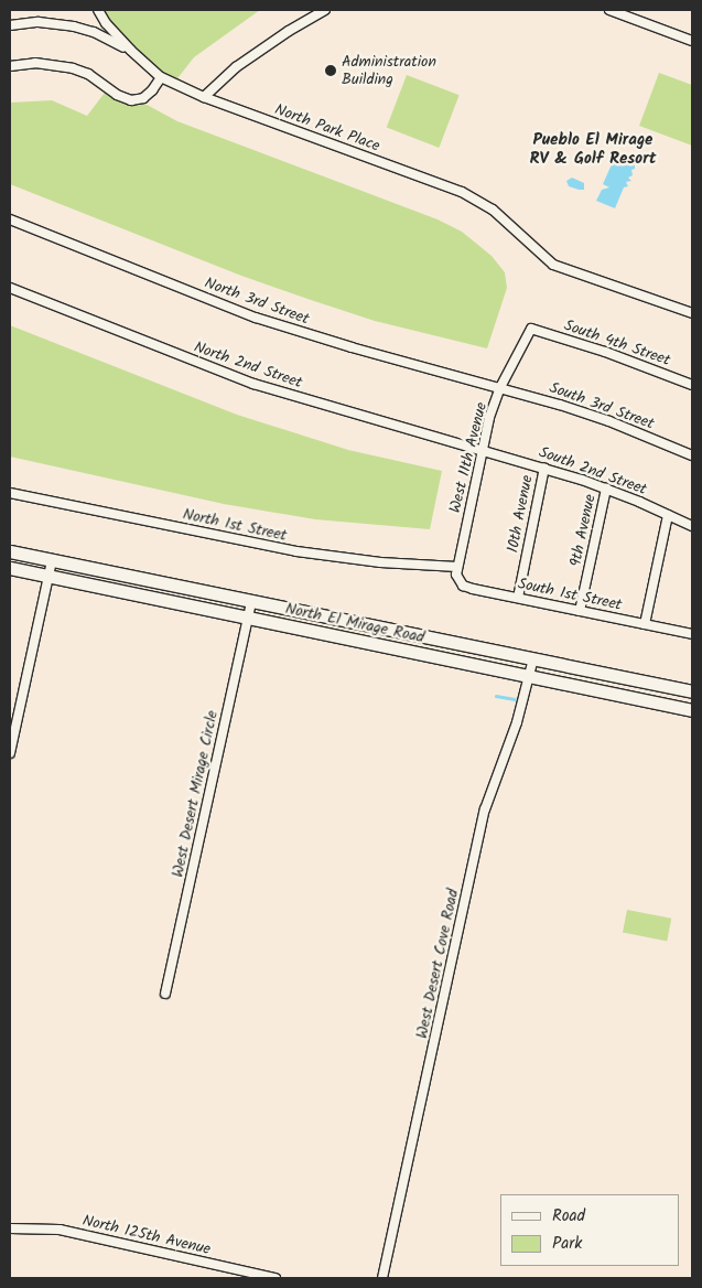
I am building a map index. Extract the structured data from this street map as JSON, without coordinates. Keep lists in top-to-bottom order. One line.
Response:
{"streets":{"main road":["North El Mirage Road"],"street":["North Park Place","North 3rd Street","South 4th Street","North 2nd Street","South 3rd Street","West 11th Avenue","South 2nd Street","10th Avenue","North 1st Street","9th Avenue","South 1st Street","West Desert Mirage Circle","West Desert Cove Road","North 125th Avenue"]},"crossings":[["North 3rd Street","South 3rd Street"],["North 3rd Street","West 11th Avenue"],["South 4th Street","West 11th Avenue"],["North 2nd Street","West 11th Avenue"],["North 2nd Street","South 2nd Street"],["South 3rd Street","West 11th Avenue"],["West 11th Avenue","South 2nd Street"],["West 11th Avenue","North 1st Street"],["West 11th Avenue","South 1st Street"],["South 2nd Street","10th Avenue"],["South 2nd Street","9th Avenue"],["10th Avenue","South 1st Street"],["North 1st Street","South 1st Street"],["9th Avenue","South 1st Street"],["North El Mirage Road","West Desert Mirage Circle"],["North El Mirage Road","West Desert Cove Road"]],"districts":["Pueblo El Mirage RV & Golf Resort"],"places":["Administration Building"],"legend":["Road","Park"]}
